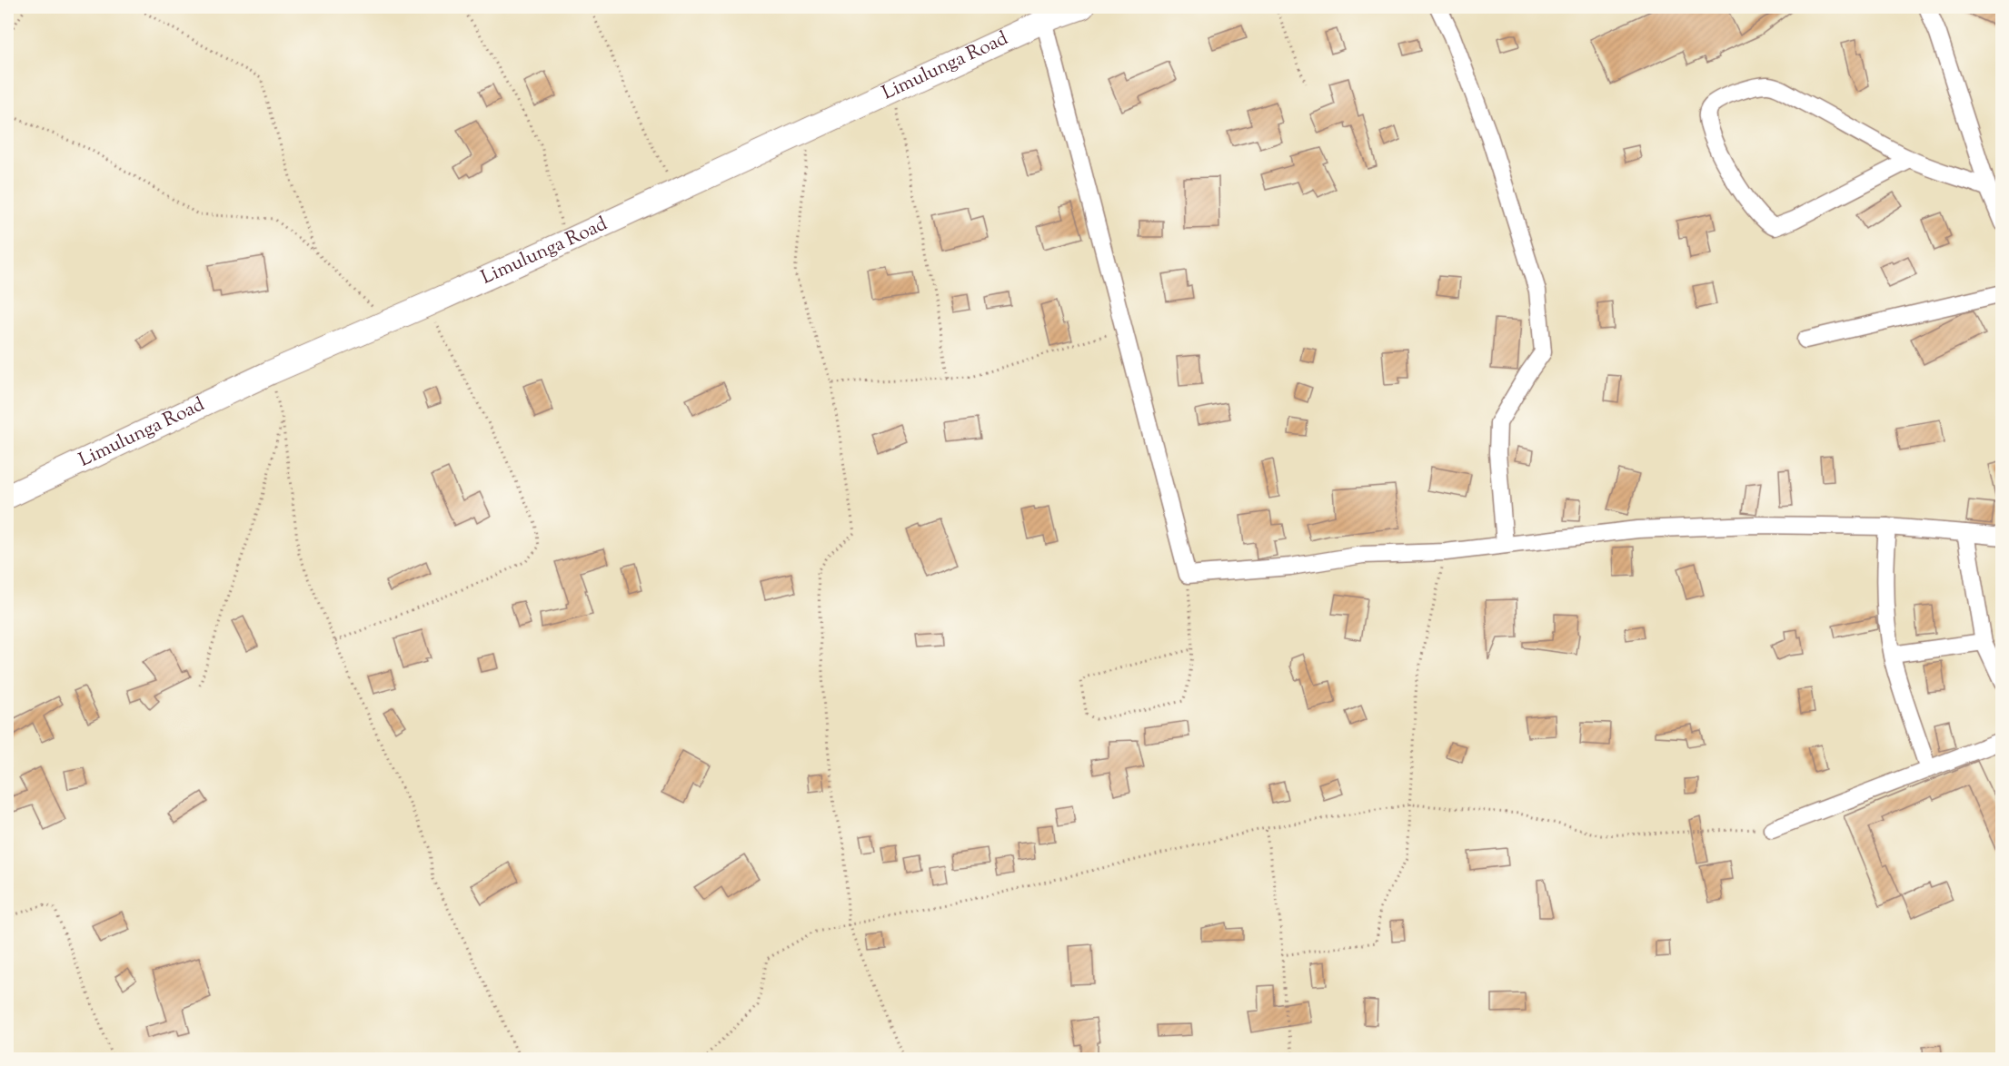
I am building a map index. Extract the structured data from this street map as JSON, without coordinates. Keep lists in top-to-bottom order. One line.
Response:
{"streets":{"main road":["Limulunga Road"]}}
